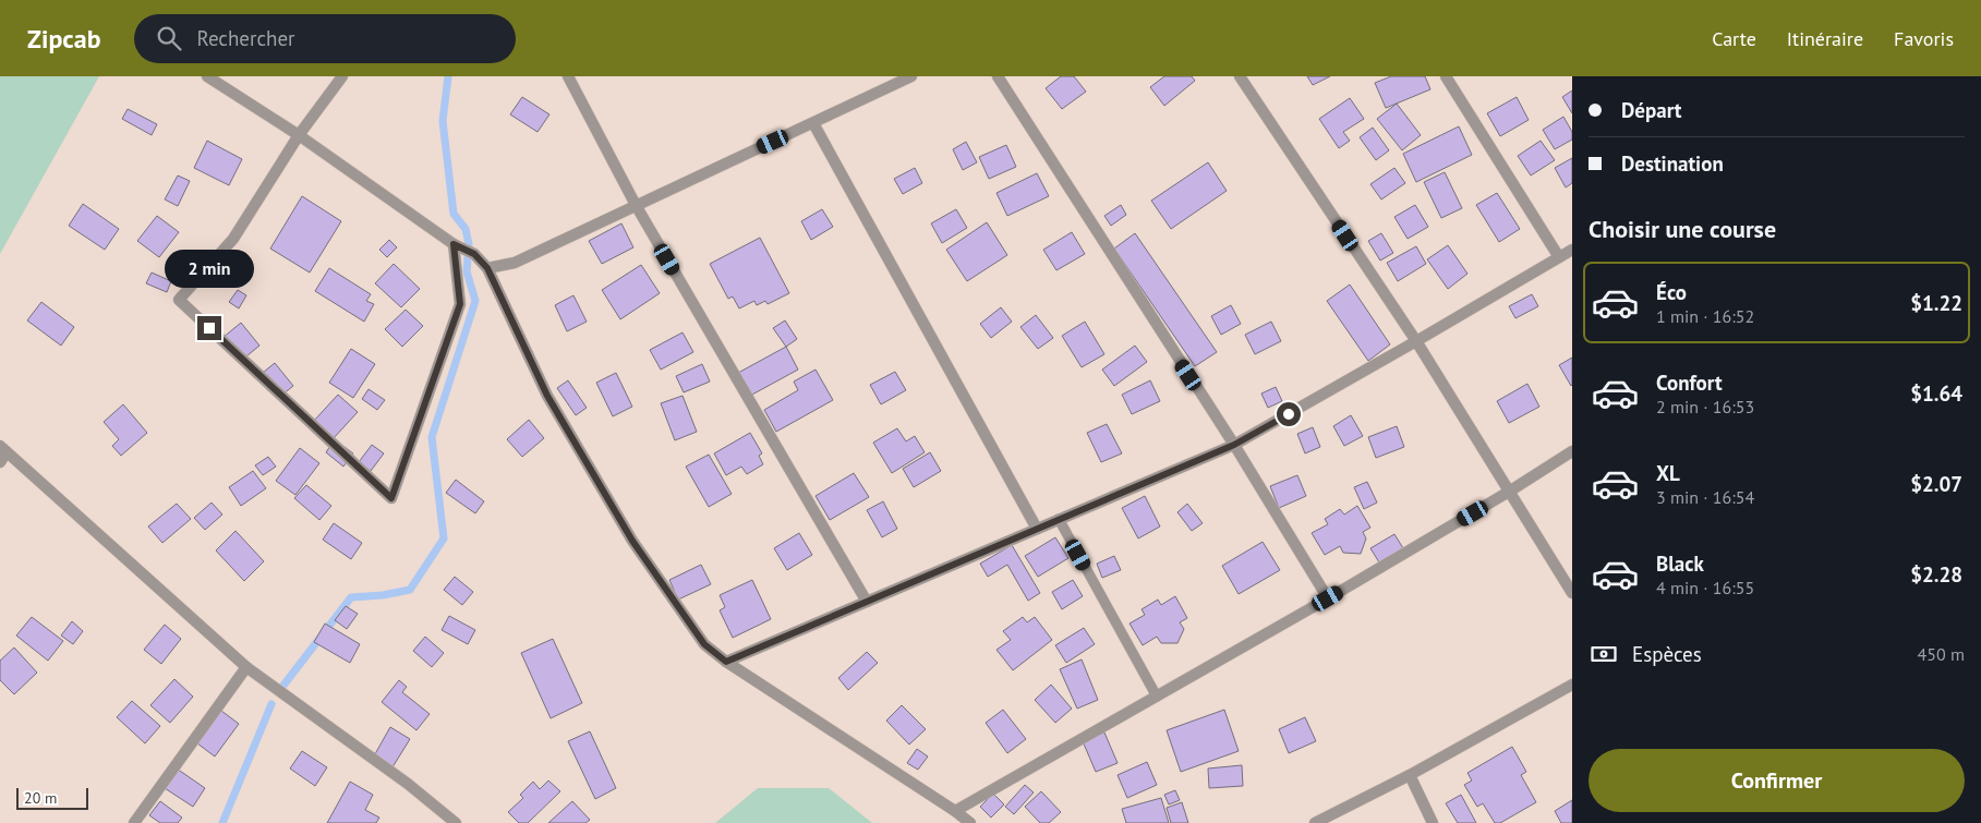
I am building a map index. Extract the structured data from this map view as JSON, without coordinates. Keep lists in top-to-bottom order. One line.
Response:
{"scale_bar":"20 m","page":{"header":"Zipcab","search":"Rechercher","nav":["Carte","Itinéraire","Favoris"],"banner":["Départ","Destination"],"heading":"Choisir une course","bubble":"2 min","list":[{"name":"Éco","note":"1 min · 16:52","value":"$1.22"},{"name":"Confort","note":"2 min · 16:53","value":"$1.64"},{"name":"XL","note":"3 min · 16:54","value":"$2.07"},{"name":"Black","note":"4 min · 16:55","value":"$2.28"}],"pay":["Espèces","450 m"],"buttons":"Confirmer","scale":"20 m"}}
